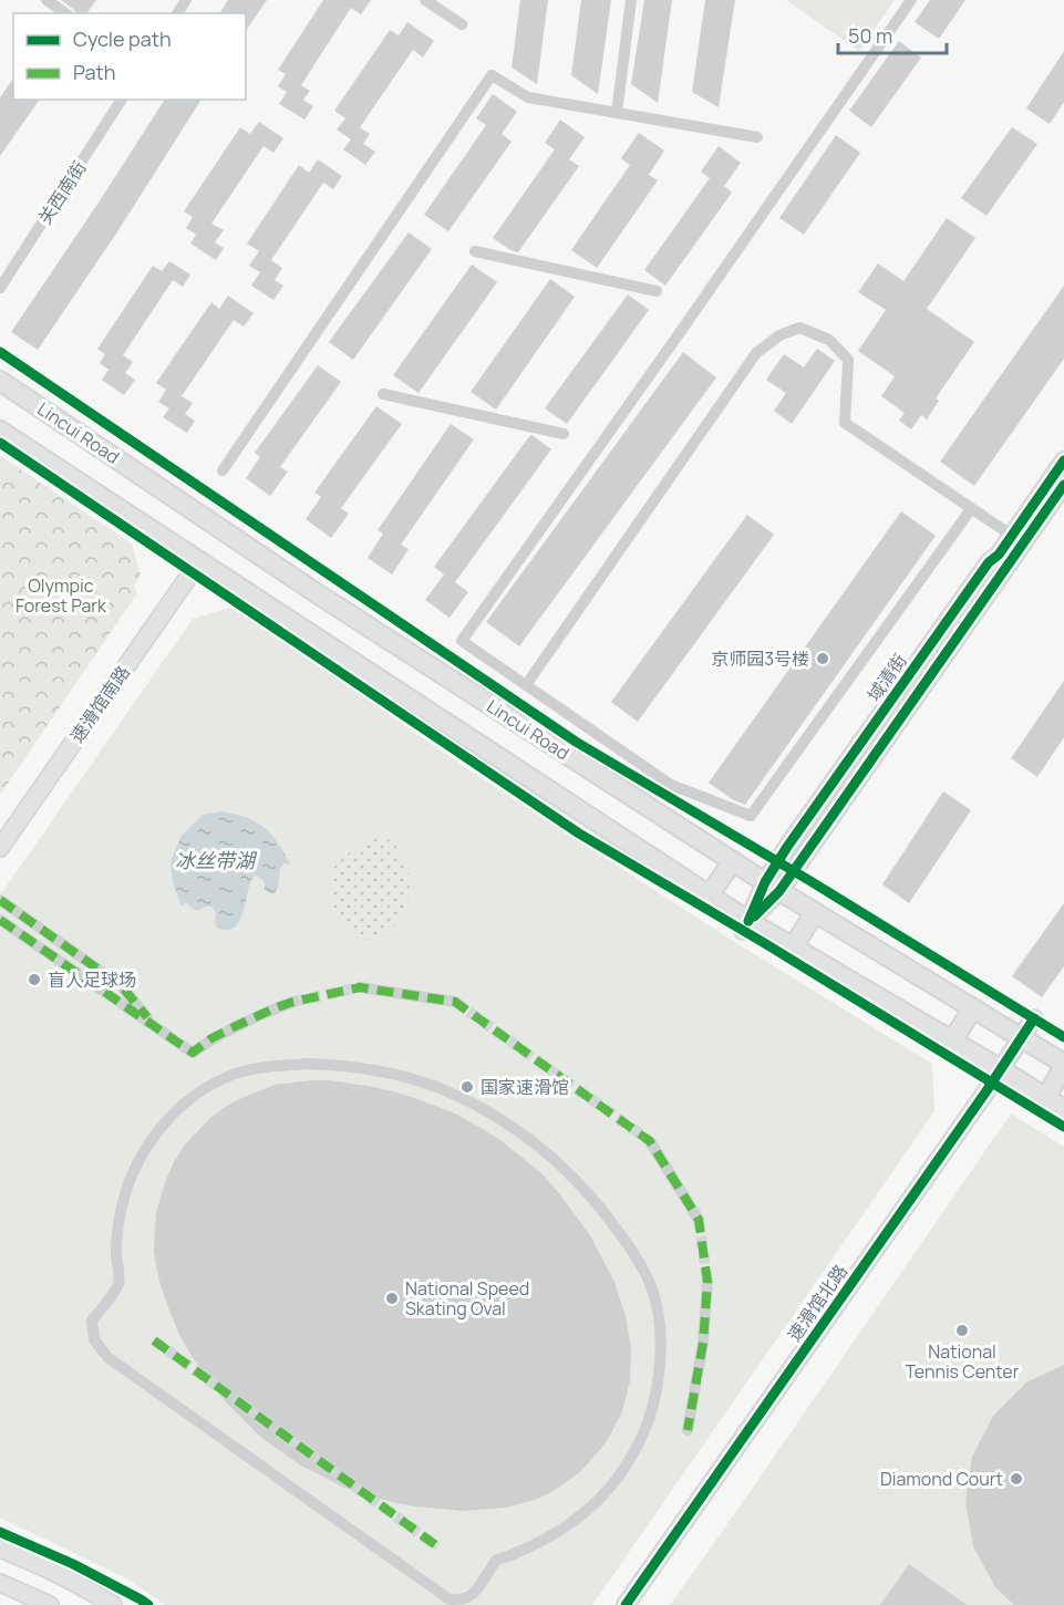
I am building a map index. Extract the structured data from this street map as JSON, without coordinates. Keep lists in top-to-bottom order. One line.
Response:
{"streets":{"main road":["Lincui Road"],"street":["关西南街","域清街","速滑馆南路","速滑馆北路"]},"crossings":[["Lincui Road","域清街"],["Lincui Road","速滑馆北路"]],"water":["冰丝带湖"],"parks":["Olympic Forest Park"],"places":["京师园3号楼","盲人足球场","国家速滑馆","National Speed Skating Oval","National Tennis Center","Diamond Court"],"legend":["Cycle path","Path"],"scale_bar":"50 m"}
